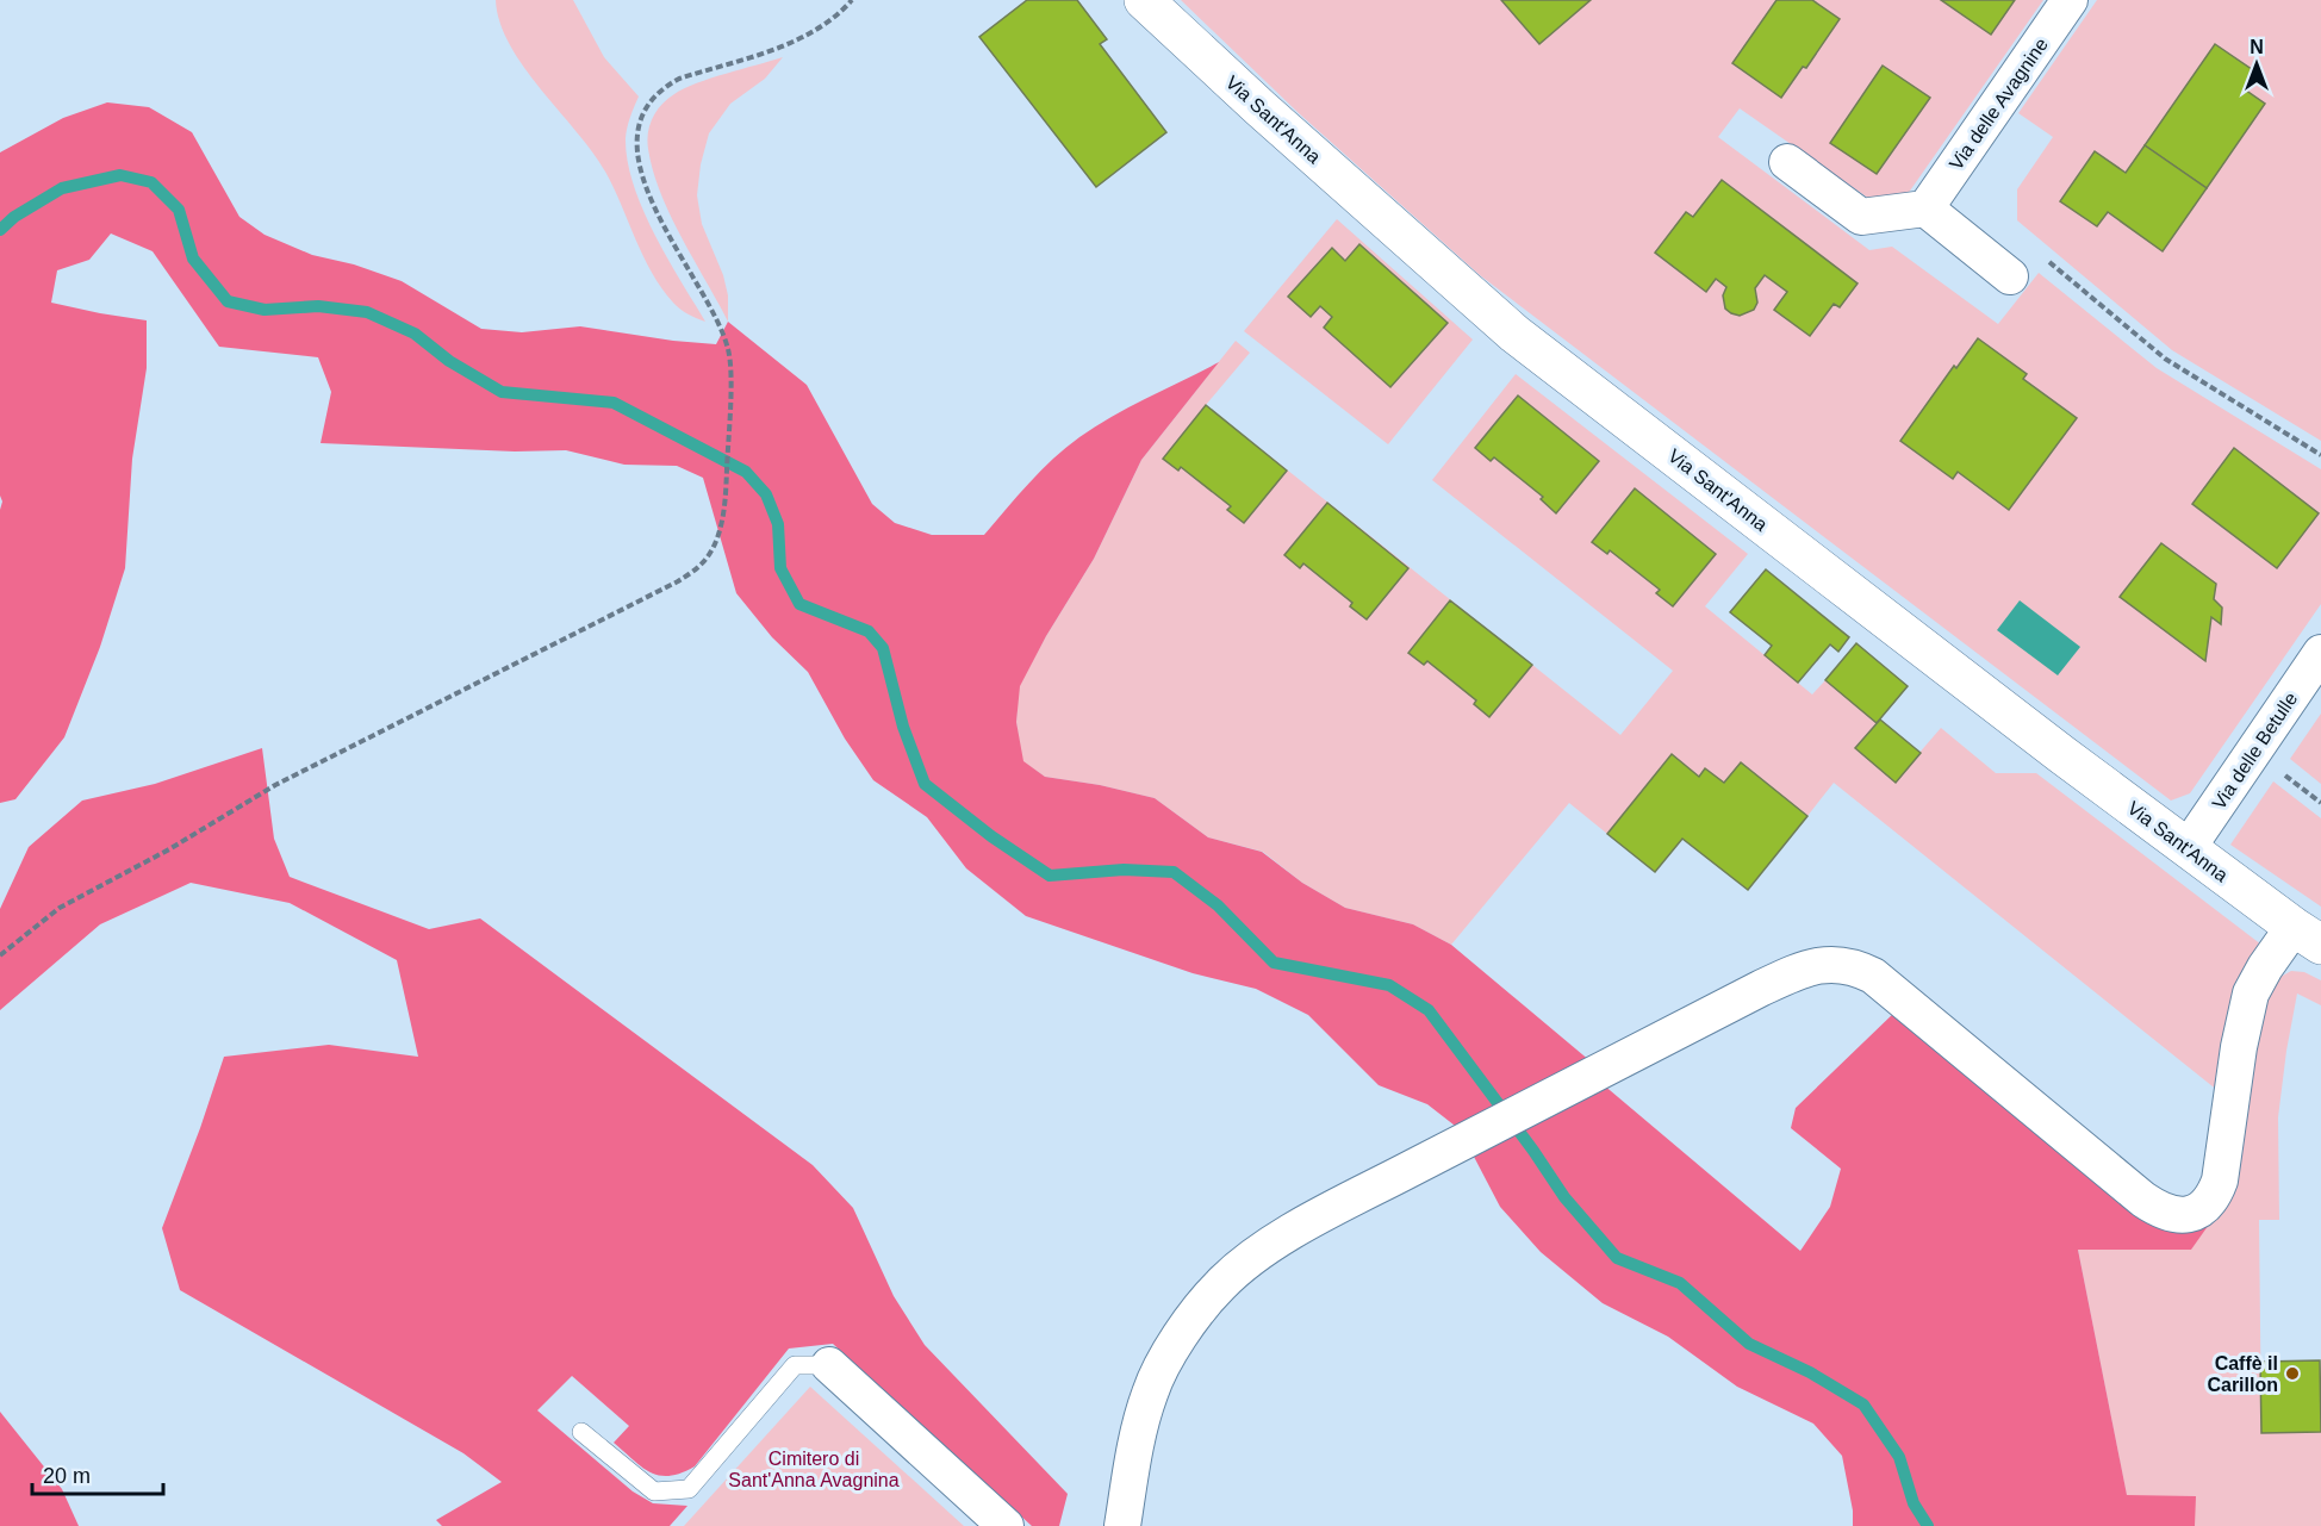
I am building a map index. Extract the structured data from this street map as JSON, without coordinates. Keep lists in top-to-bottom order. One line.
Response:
{"streets":{"street":["Via delle Avagnine","Via Sant'Anna","Via delle Betulle"]},"crossings":[["Via Sant'Anna","Via delle Betulle"]],"parks":["Cimitero di Sant'Anna Avagnina"],"places":["Caffè il Carillon"],"scale_bar":"20 m","north":"top"}
